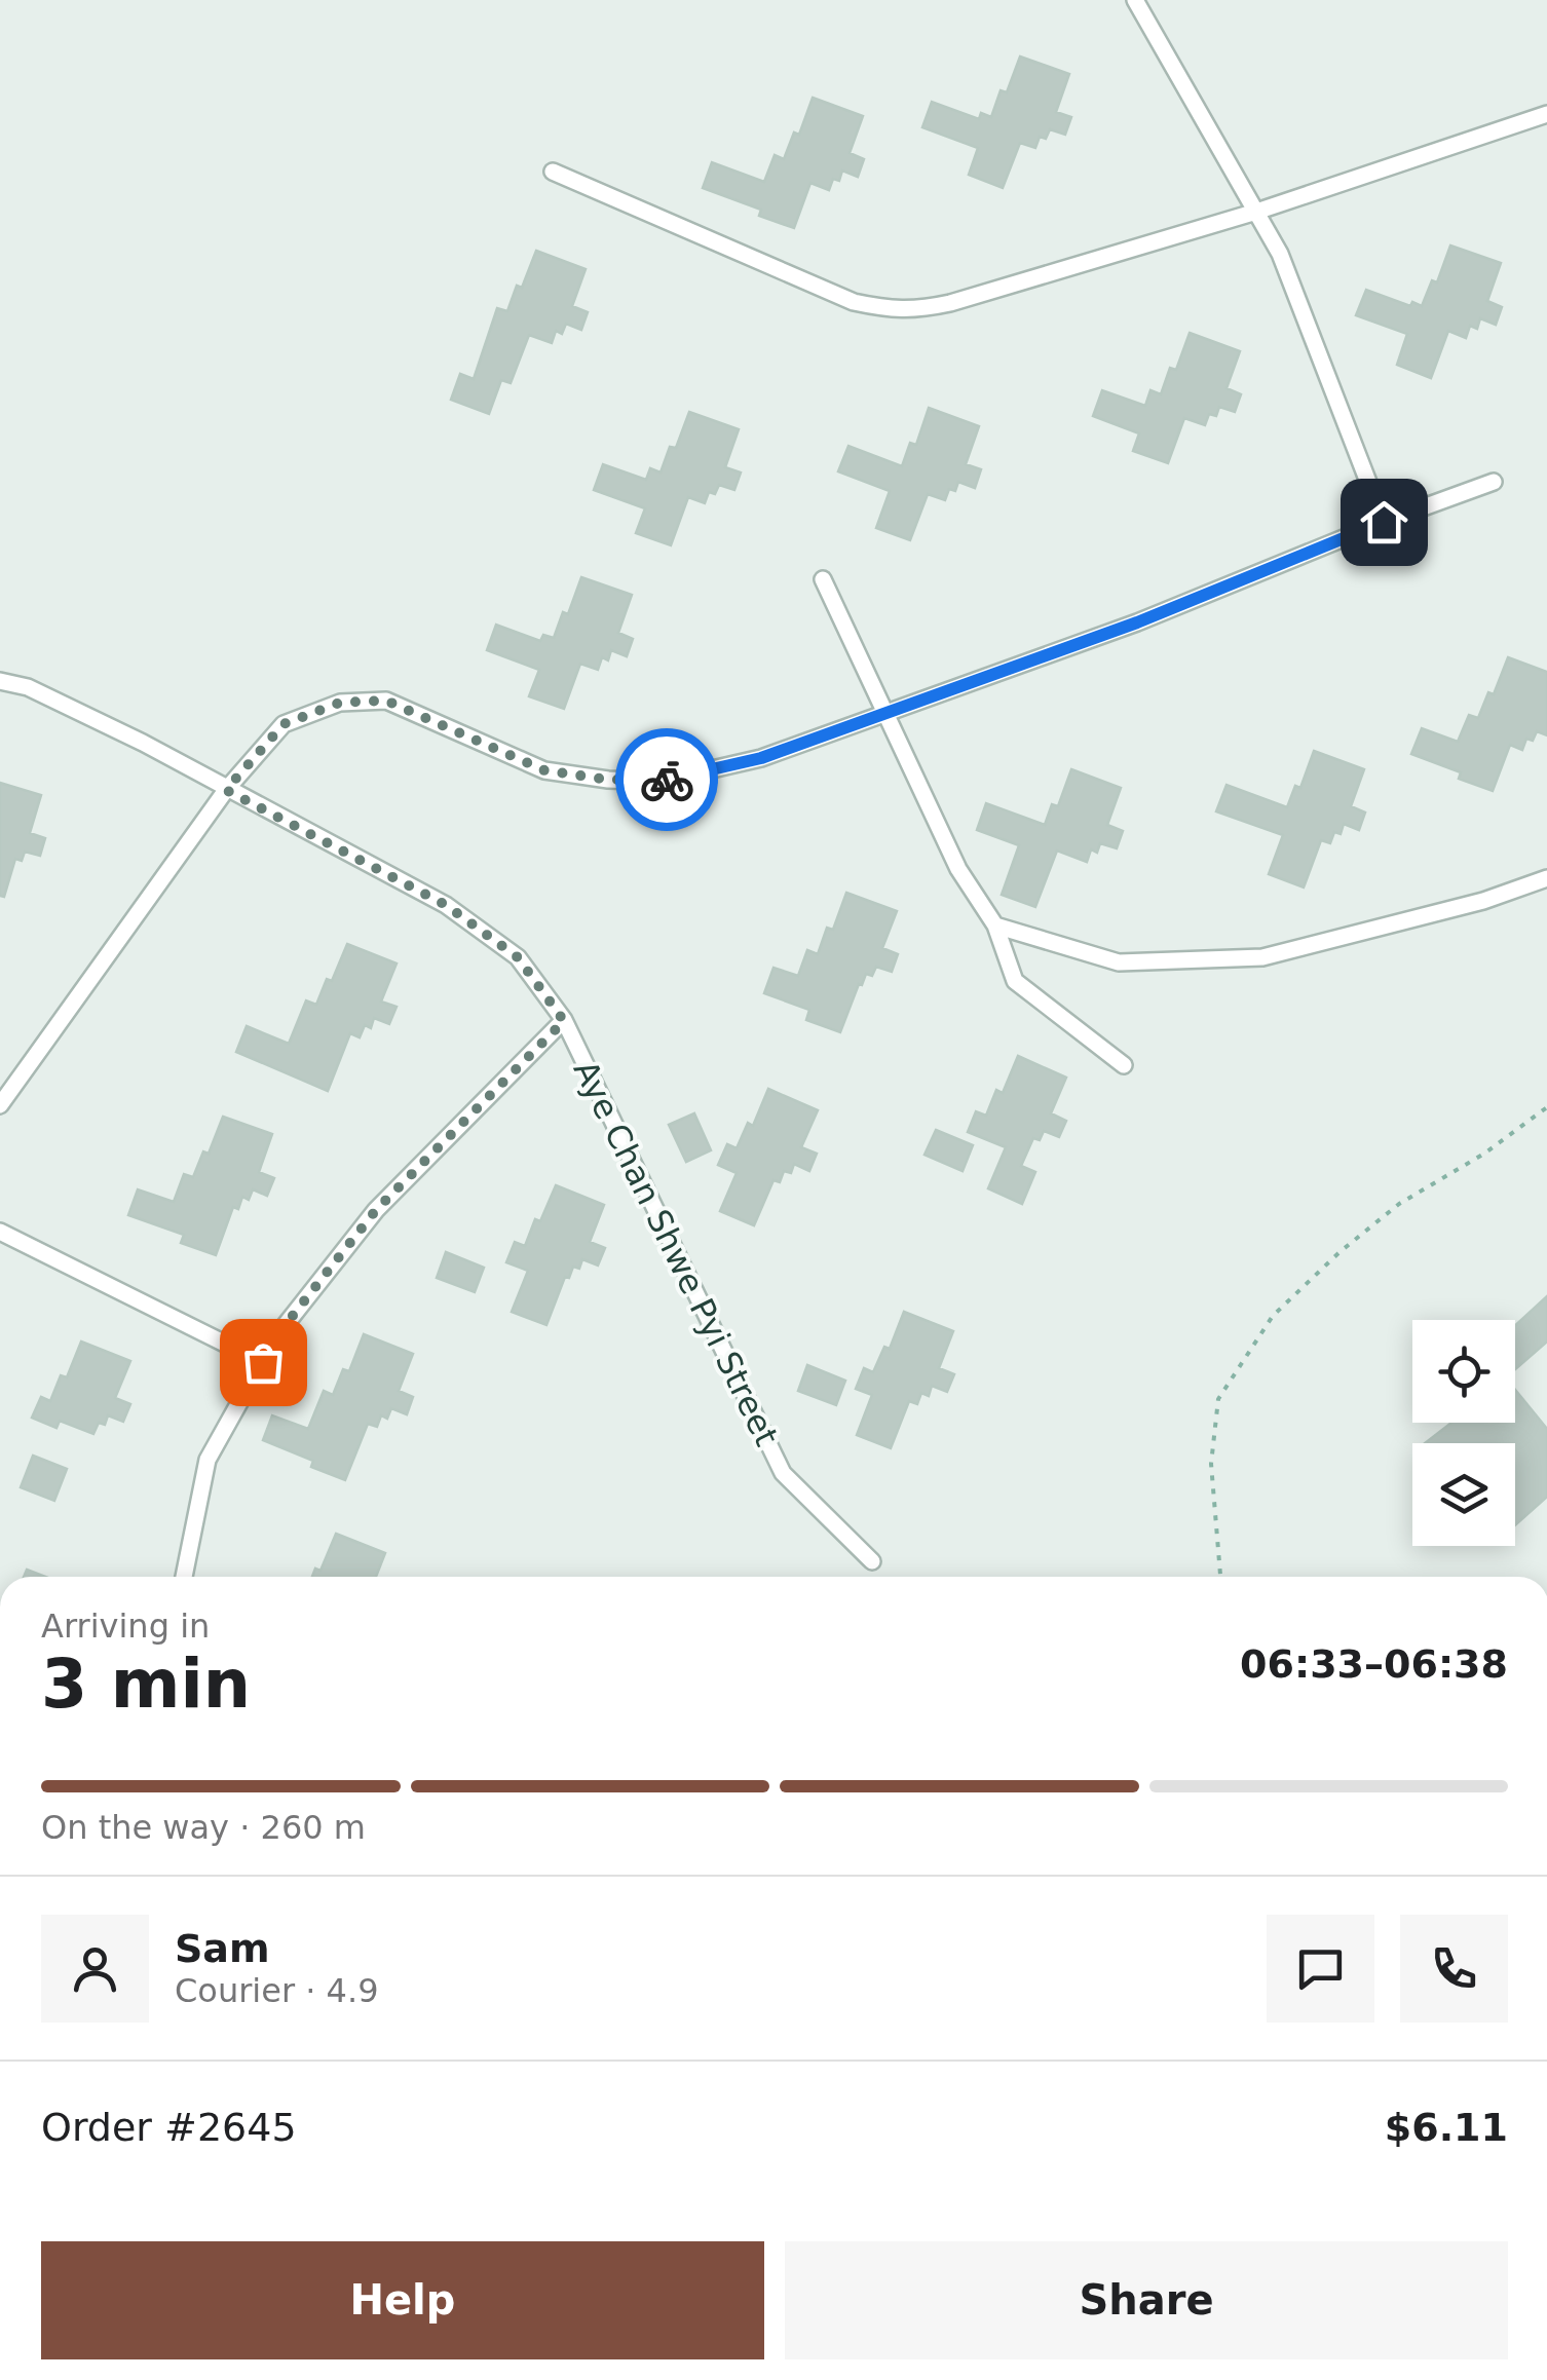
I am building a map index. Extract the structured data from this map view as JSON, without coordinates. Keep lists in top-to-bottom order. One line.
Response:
{"streets":{"street":["Aye Chan Shwe Pyi Street"]},"page":{"heading":["3 min","Arriving in","06:33–06:38"],"panel":["Sam","Courier · 4.9","Order #2645","$6.11"],"bar":"On the way · 260 m","buttons":["Help","Share"]}}
